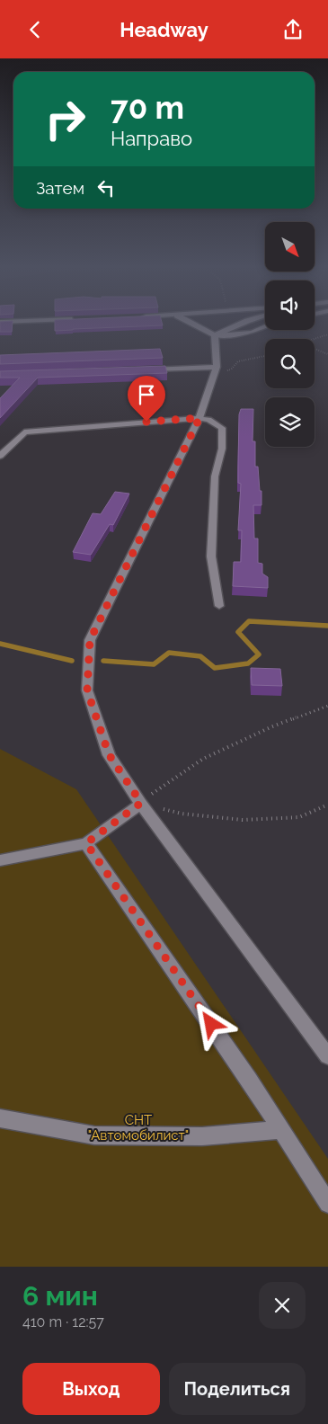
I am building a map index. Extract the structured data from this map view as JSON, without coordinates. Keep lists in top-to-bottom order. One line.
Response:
{"parks":["СНТ \"Автомобилист\""],"north":"bottom right","page":{"header":"Headway","turn":["70 m","Направо"],"then":"Затем","heading":["6 мин","410 m · 12:57"],"buttons":["Выход","Поделиться"]}}
